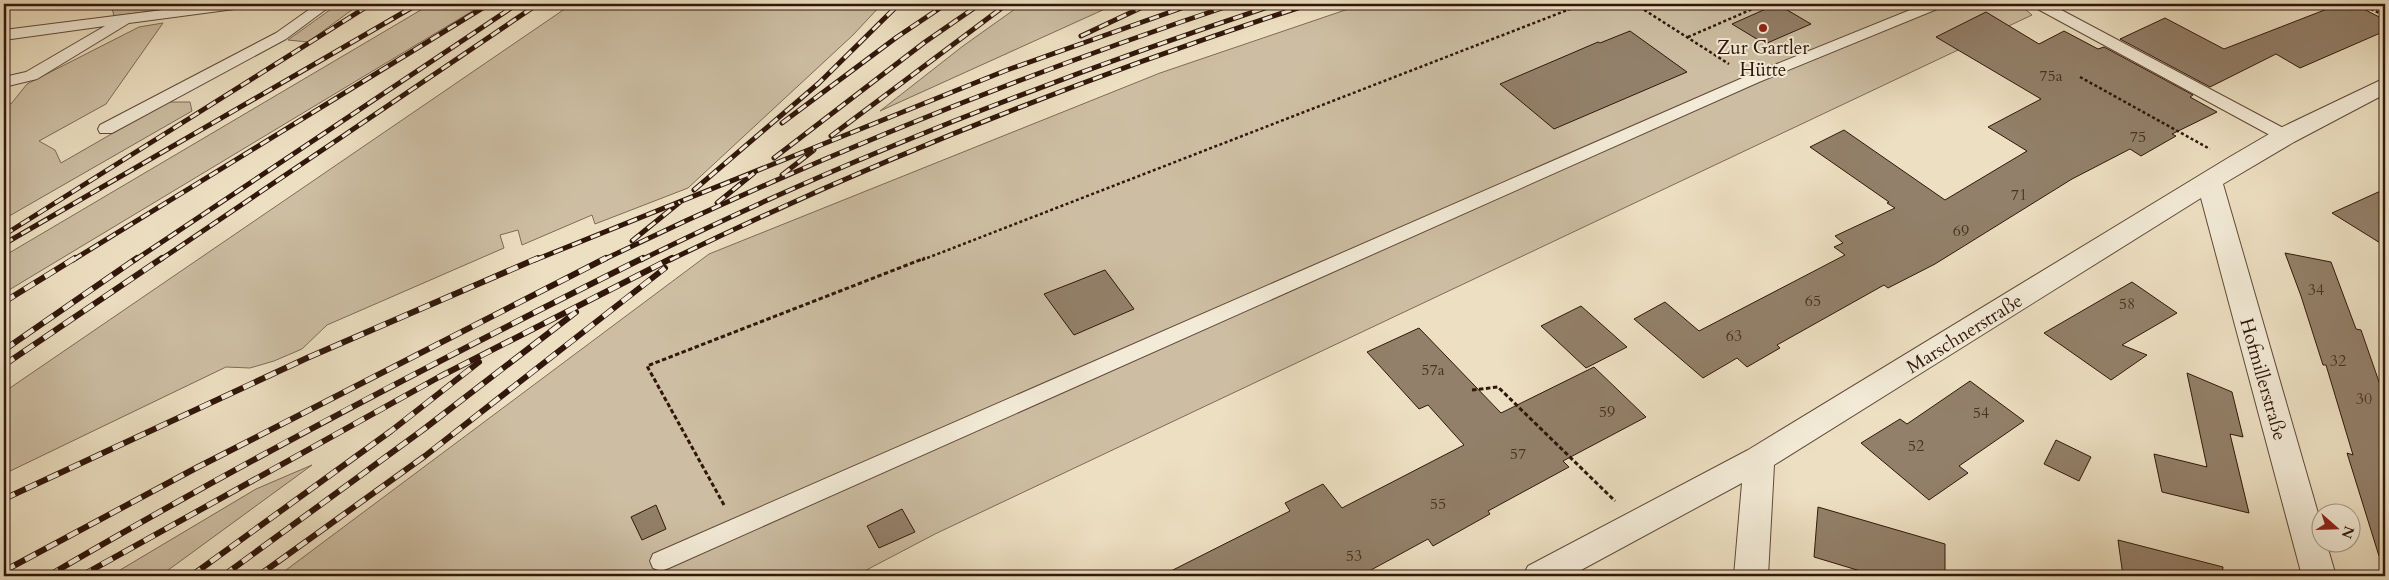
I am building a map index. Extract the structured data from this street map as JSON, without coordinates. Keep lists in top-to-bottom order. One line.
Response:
{"streets":{"street":["Marschnerstraße","Hofmillerstraße"]},"crossings":[["Marschnerstraße","Hofmillerstraße"]],"places":["Zur Gartler Hütte"],"house_numbers":["75a","75","71","69","34","65","58","63","32","57a","30","59","54","52","57","55","53"],"north":"right"}
